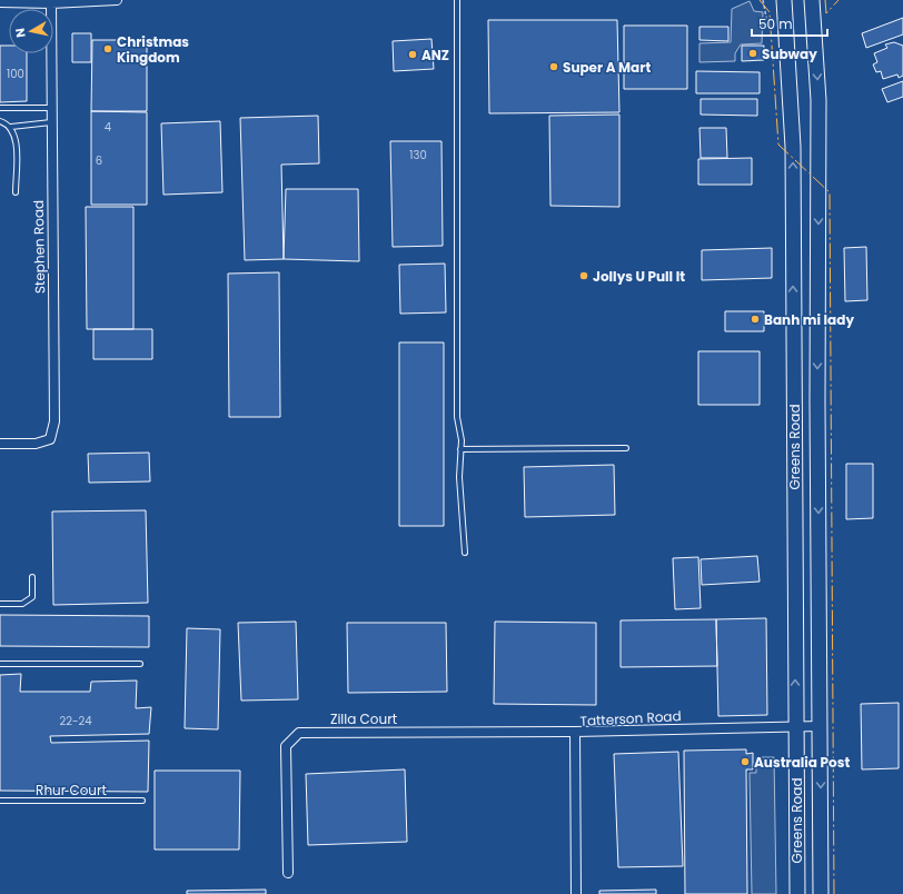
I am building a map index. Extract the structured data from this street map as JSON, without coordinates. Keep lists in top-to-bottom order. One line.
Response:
{"streets":{"main road":["Greens Road"],"street":["Stephen Road","Zilla Court","Tatterson Road"],"lane":["Rhur Court"]},"crossings":[["Greens Road","Tatterson Road"],["Zilla Court","Tatterson Road"]],"places":["Christmas Kingdom","Subway","ANZ","Super A Mart","Jollys U Pull It","Banh mi lady","Australia Post"],"house_numbers":["100","4","130","6","22-24"],"scale_bar":"50 m","north":"left"}
